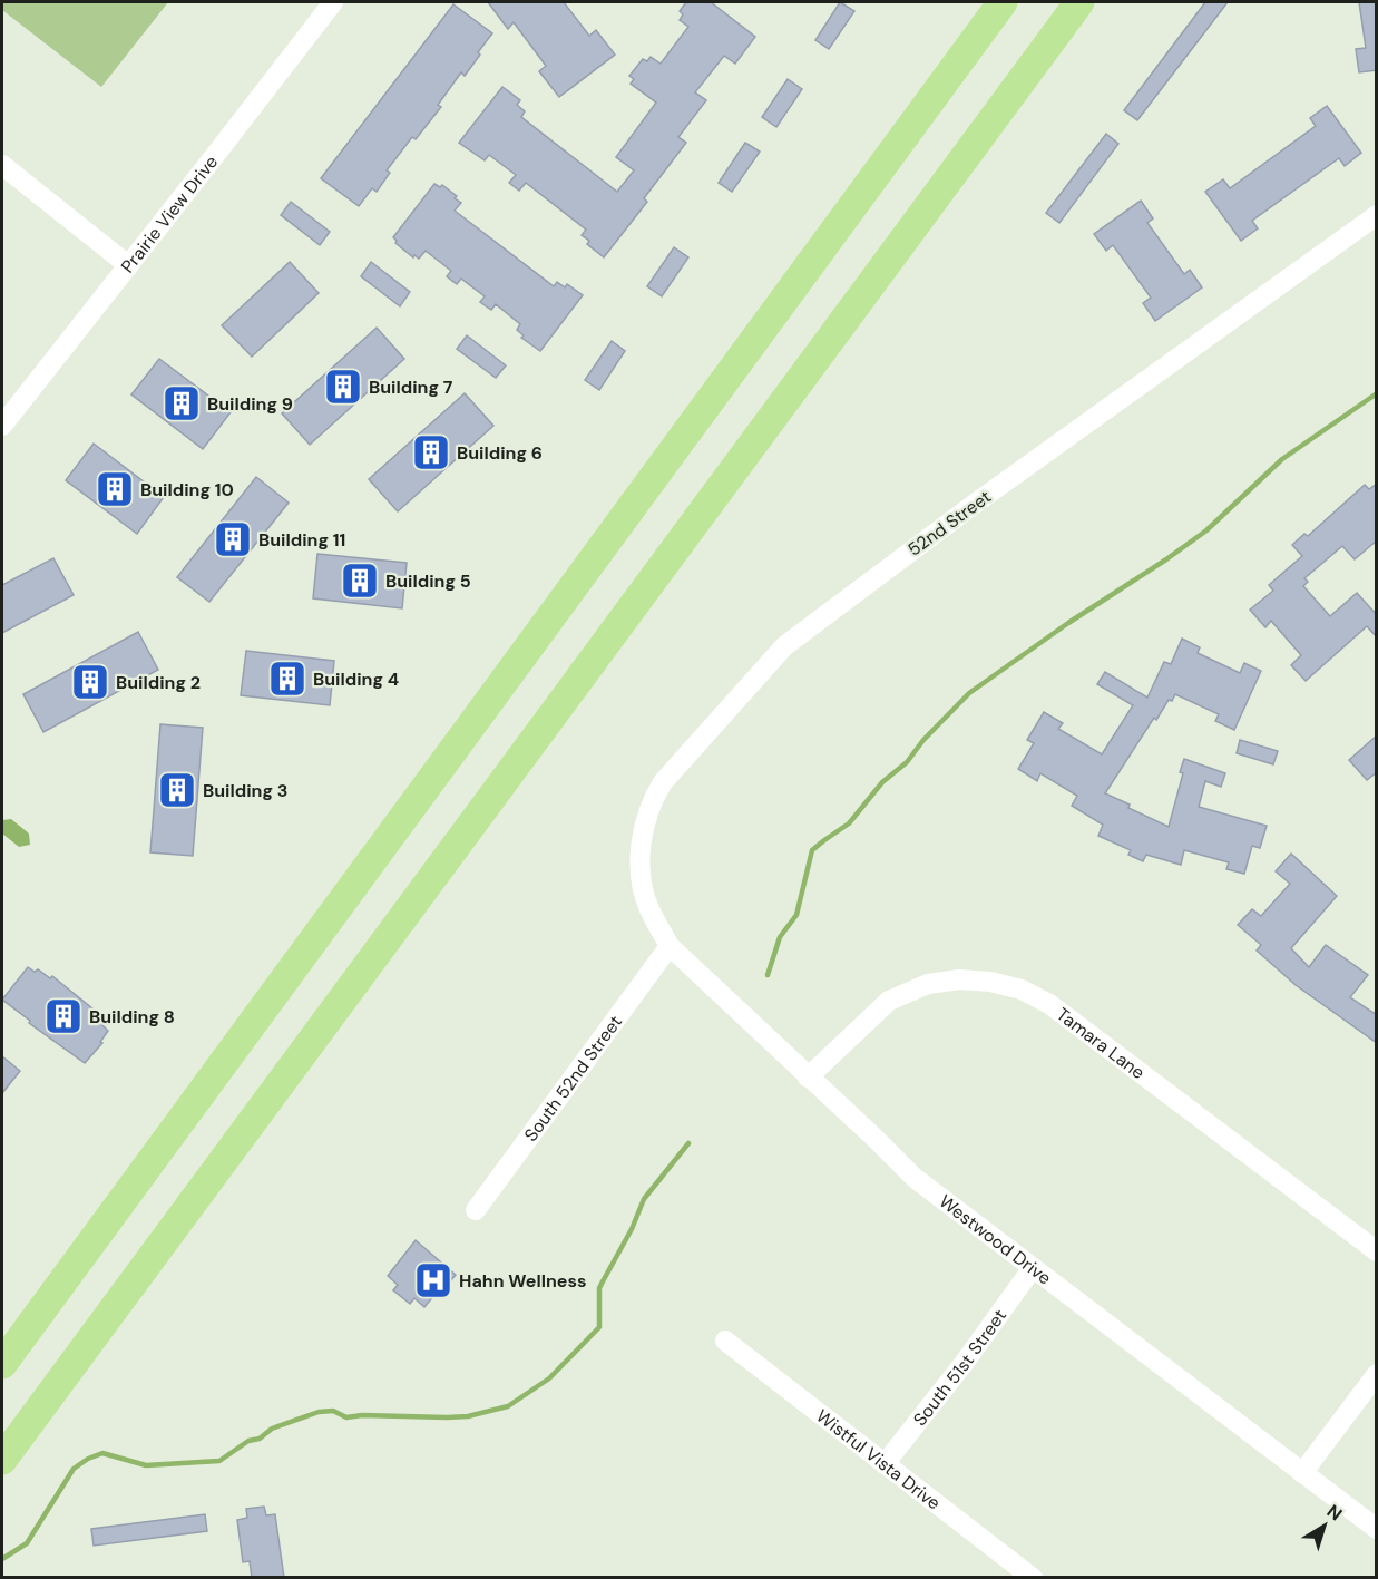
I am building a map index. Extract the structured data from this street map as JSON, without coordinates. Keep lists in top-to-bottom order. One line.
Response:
{"streets":{"street":["Prairie View Drive","52nd Street","Tamara Lane","South 52nd Street","Westwood Drive","South 51st Street","Wistful Vista Drive"]},"crossings":[["52nd Street","Westwood Drive"],["Tamara Lane","Westwood Drive"],["South 52nd Street","Westwood Drive"],["Westwood Drive","South 51st Street"],["South 51st Street","Wistful Vista Drive"]],"places":{"building":["Building 7","Building 9","Building 6","Building 10","Building 11","Building 5","Building 4","Building 2","Building 3","Building 8"],"hospital":["Hahn Wellness"]},"north":"top right"}
